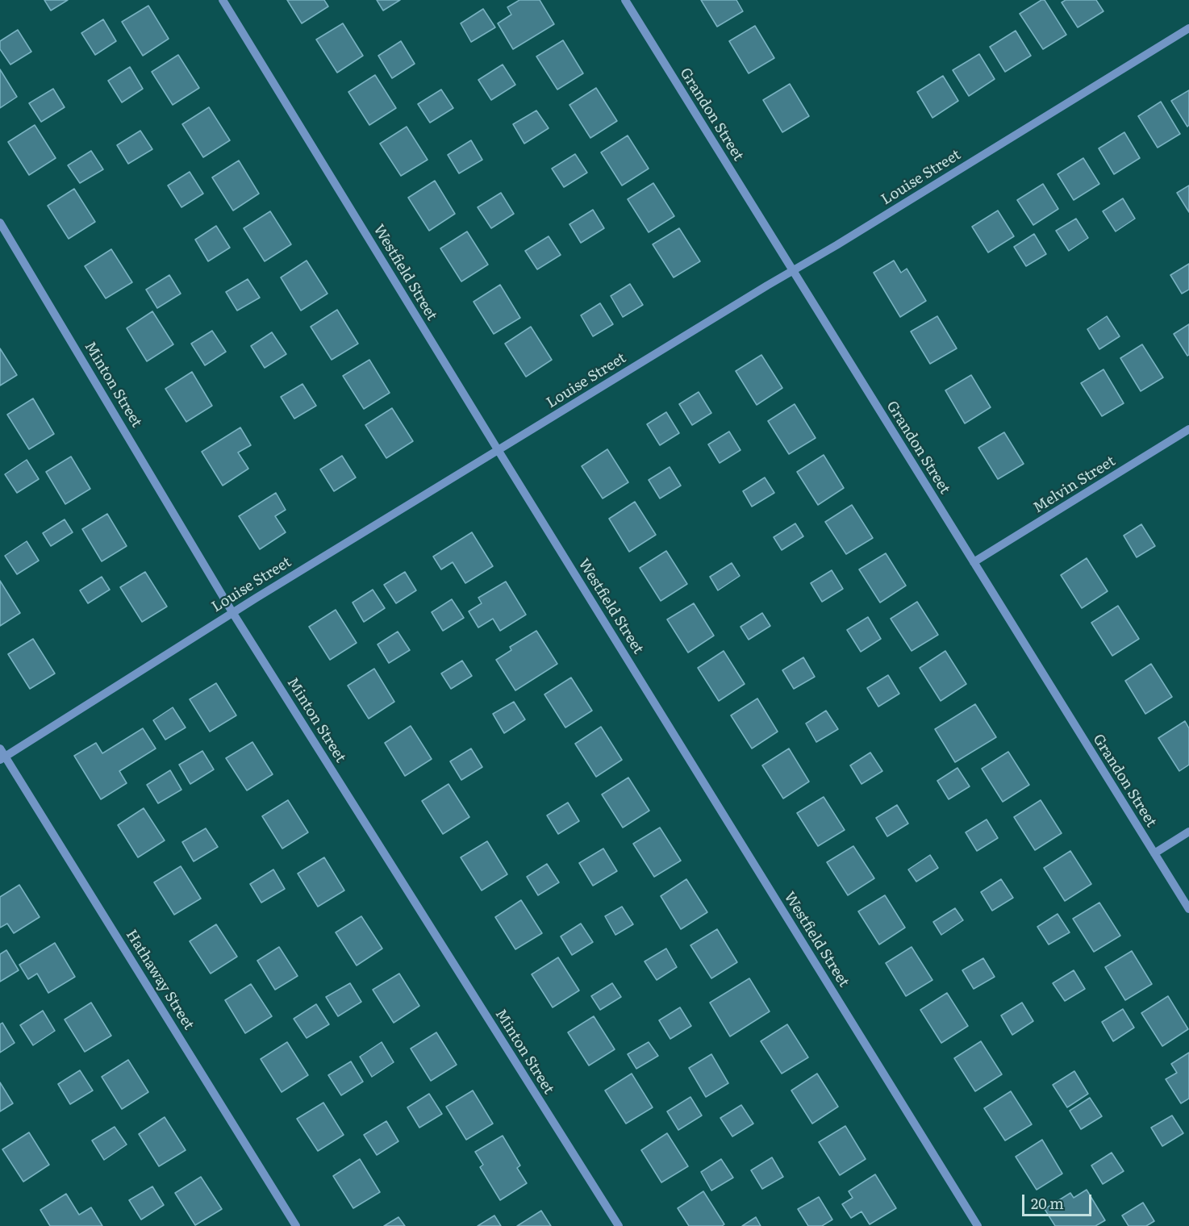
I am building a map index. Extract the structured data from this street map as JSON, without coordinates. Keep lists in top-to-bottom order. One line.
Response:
{"streets":{"street":["Grandon Street","Louise Street","Westfield Street","Minton Street","Melvin Street","Hathaway Street"]},"crossings":[["Grandon Street","Louise Street"],["Grandon Street","Melvin Street"],["Louise Street","Westfield Street"],["Louise Street","Minton Street"],["Louise Street","Hathaway Street"]],"scale_bar":"20 m"}
